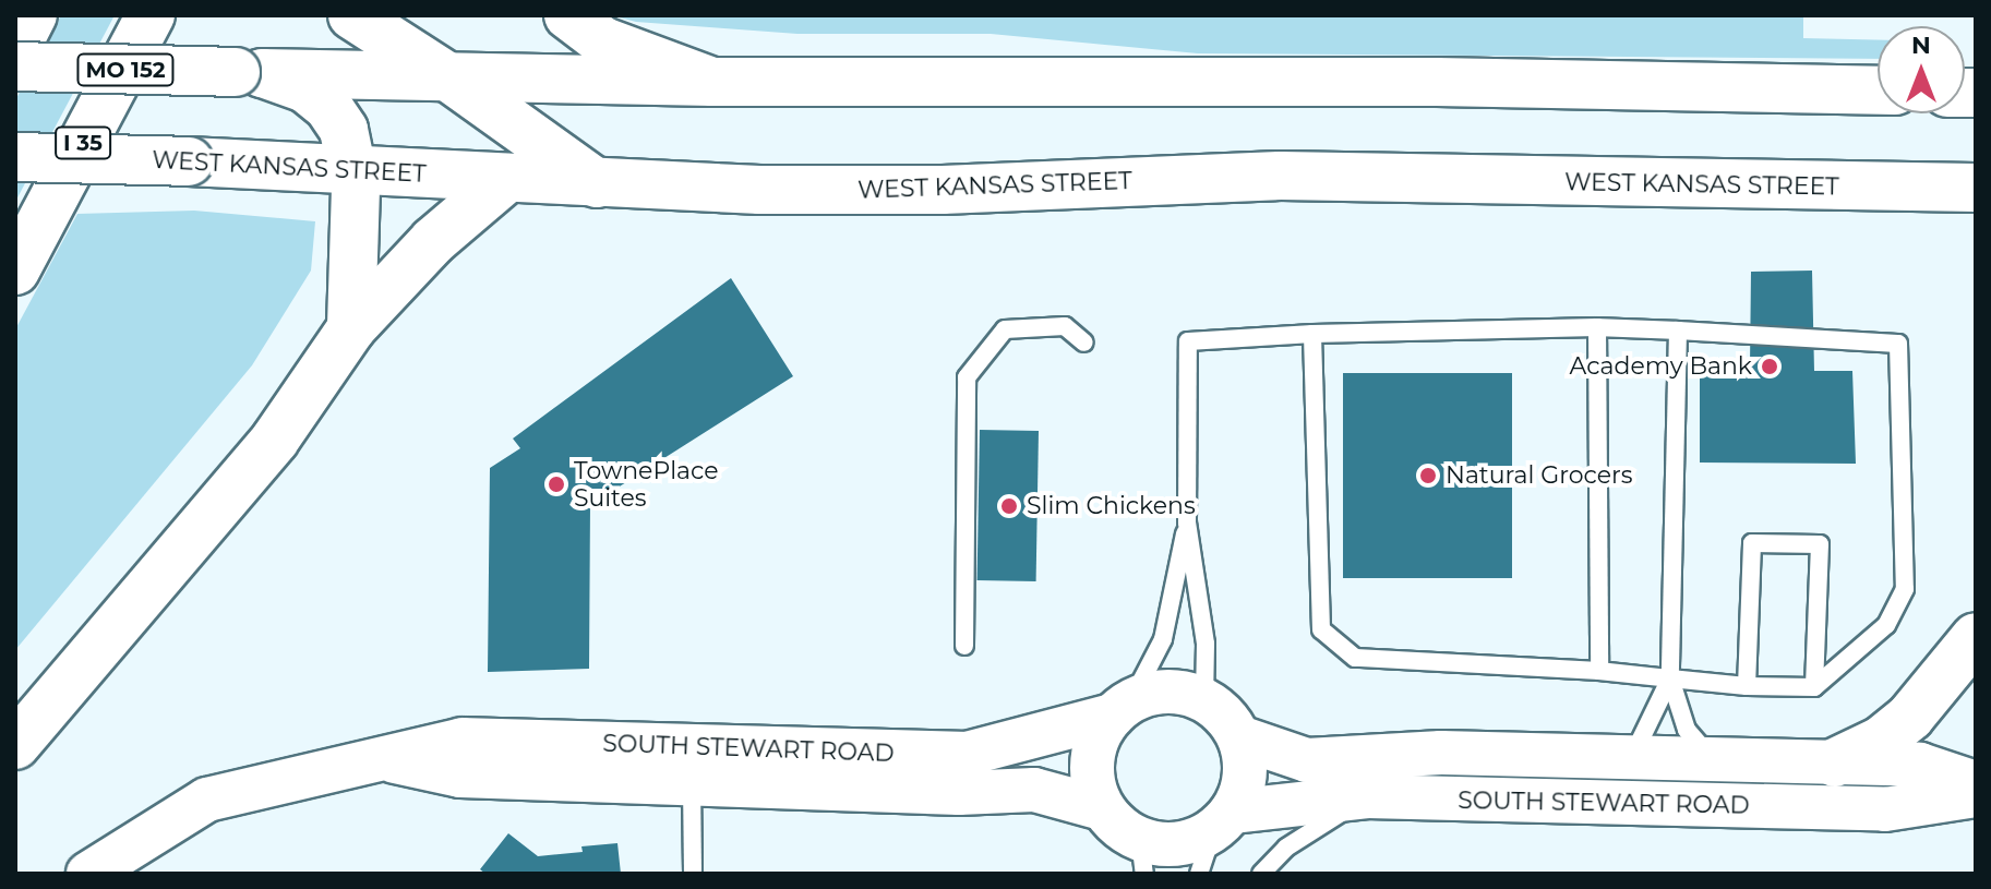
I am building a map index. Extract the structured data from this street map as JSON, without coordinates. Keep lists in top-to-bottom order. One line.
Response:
{"streets":{"main road":["MO 152","I 35","WEST KANSAS STREET"],"street":["SOUTH STEWART ROAD"]},"places":["Academy Bank","Natural Grocers","TownePlace Suites","Slim Chickens"],"north":"top"}
